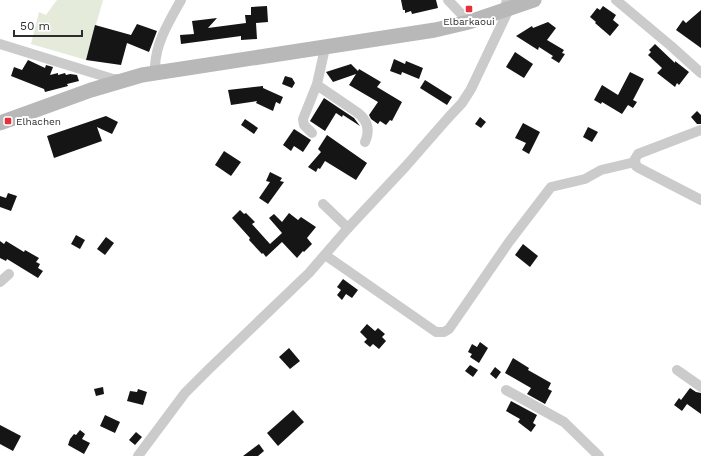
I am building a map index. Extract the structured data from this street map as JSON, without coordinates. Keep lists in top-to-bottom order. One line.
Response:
{"places":{"transit":["Elbarkaoui","Elhachen"]},"scale_bar":"50 m"}
